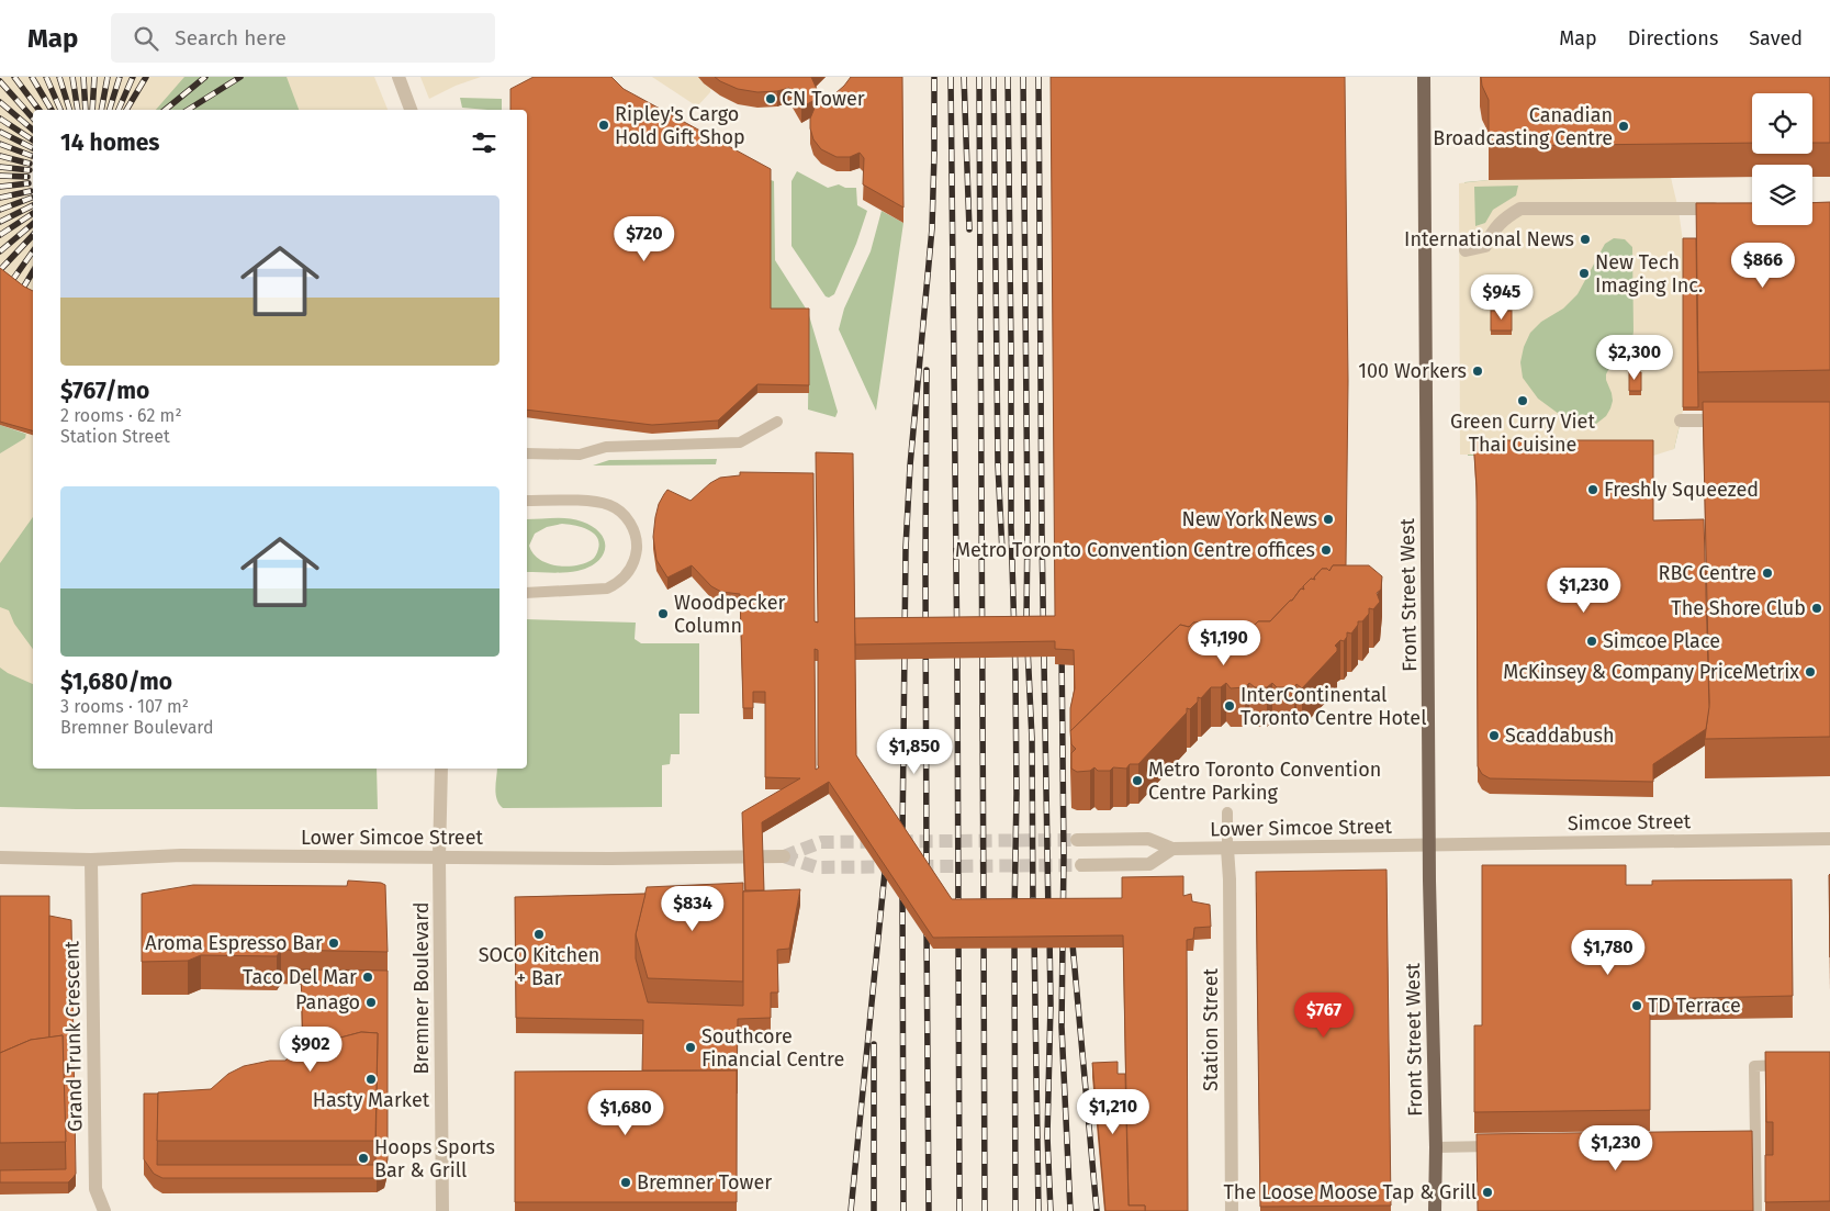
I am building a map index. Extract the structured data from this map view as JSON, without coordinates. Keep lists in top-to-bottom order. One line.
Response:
{"streets":{"main road":["Front Street West"],"street":["Simcoe Street","Lower Simcoe Street","Bremner Boulevard","Station Street","Grand Trunk Crescent"]},"crossings":[["Front Street West","Simcoe Street"],["Front Street West","Lower Simcoe Street"],["Simcoe Street","Lower Simcoe Street"],["Lower Simcoe Street","Bremner Boulevard"],["Lower Simcoe Street","Station Street"],["Lower Simcoe Street","Grand Trunk Crescent"]],"places":["CN Tower","Ripley's Cargo Hold Gift Shop","Canadian Broadcasting Centre","International News","New Tech Imaging Inc.","100 Workers","Green Curry Viet Thai Cuisine","Freshly Squeezed","New York News","Metro Toronto Convention Centre offices","RBC Centre","The Shore Club","Woodpecker Column","Simcoe Place","McKinsey & Company PriceMetrix","InterContinental Toronto Centre Hotel","Scaddabush","Metro Toronto Convention Centre Parking","SOCO Kitchen + Bar","Aroma Espresso Bar","Taco Del Mar","Panago","TD Terrace","Southcore Financial Centre","Hasty Market","Hoops Sports Bar & Grill","Bremner Tower","The Loose Moose Tap & Grill"],"page":{"header":"Map","search":"Search here","nav":["Map","Directions","Saved"],"heading":"14 homes","list":[{"name":"$767/mo","note":"2 rooms · 62 m² · Station Street"},{"name":"$1,680/mo","note":"3 rooms · 107 m² · Bremner Boulevard"}],"price":["$720","$866","$945","$2,300","$1,230","$1,190","$1,850","$834","$1,780","$767","$902","$1,210","$1,680","$1,230"]}}
